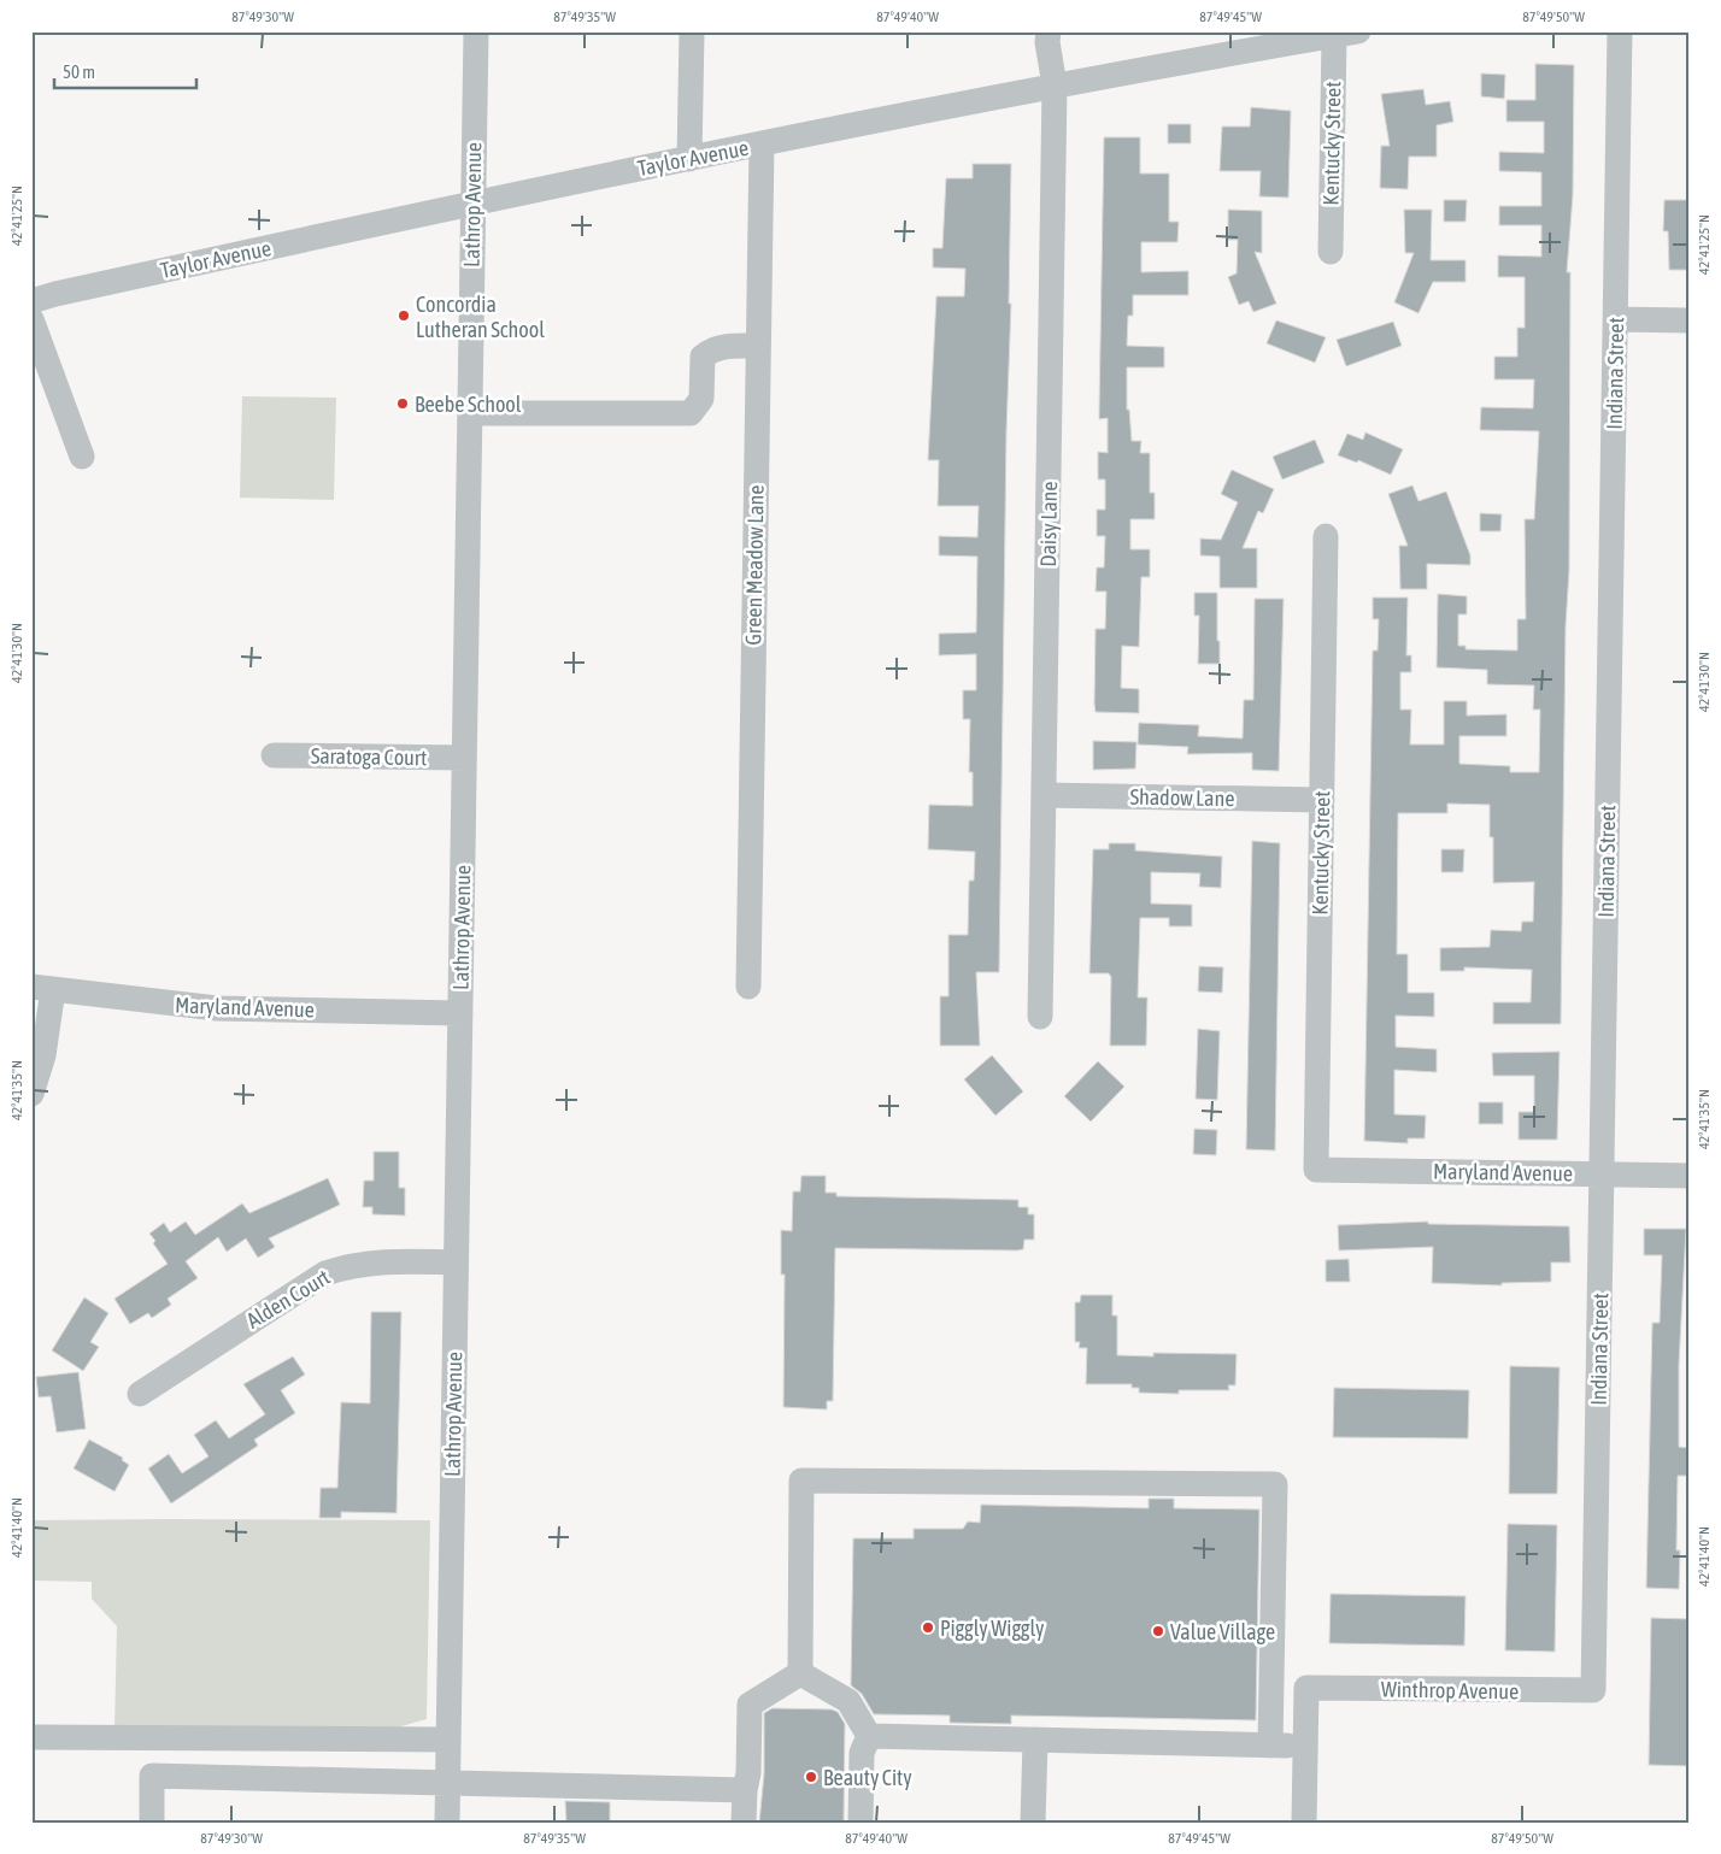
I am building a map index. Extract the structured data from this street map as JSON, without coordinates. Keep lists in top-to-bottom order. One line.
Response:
{"streets":{"street":["Kentucky Street","Taylor Avenue","Lathrop Avenue","Indiana Street","Daisy Lane","Green Meadow Lane","Saratoga Court","Shadow Lane","Maryland Avenue","Alden Court","Winthrop Avenue"]},"crossings":[["Kentucky Street","Taylor Avenue"],["Kentucky Street","Shadow Lane"],["Kentucky Street","Maryland Avenue"],["Taylor Avenue","Lathrop Avenue"],["Taylor Avenue","Daisy Lane"],["Taylor Avenue","Green Meadow Lane"],["Lathrop Avenue","Saratoga Court"],["Lathrop Avenue","Maryland Avenue"],["Lathrop Avenue","Alden Court"],["Indiana Street","Maryland Avenue"],["Indiana Street","Winthrop Avenue"],["Daisy Lane","Shadow Lane"]],"places":["Concordia Lutheran School","Beebe School","Piggly Wiggly","Value Village","Beauty City"],"scale_bar":"50 m","coordinates":["87°49'30\"W","87°49'35\"W","87°49'40\"W","87°49'45\"W","87°49'50\"W","42°41'25\"N","42°41'30\"N","42°41'35\"N","42°41'40\"N"]}
